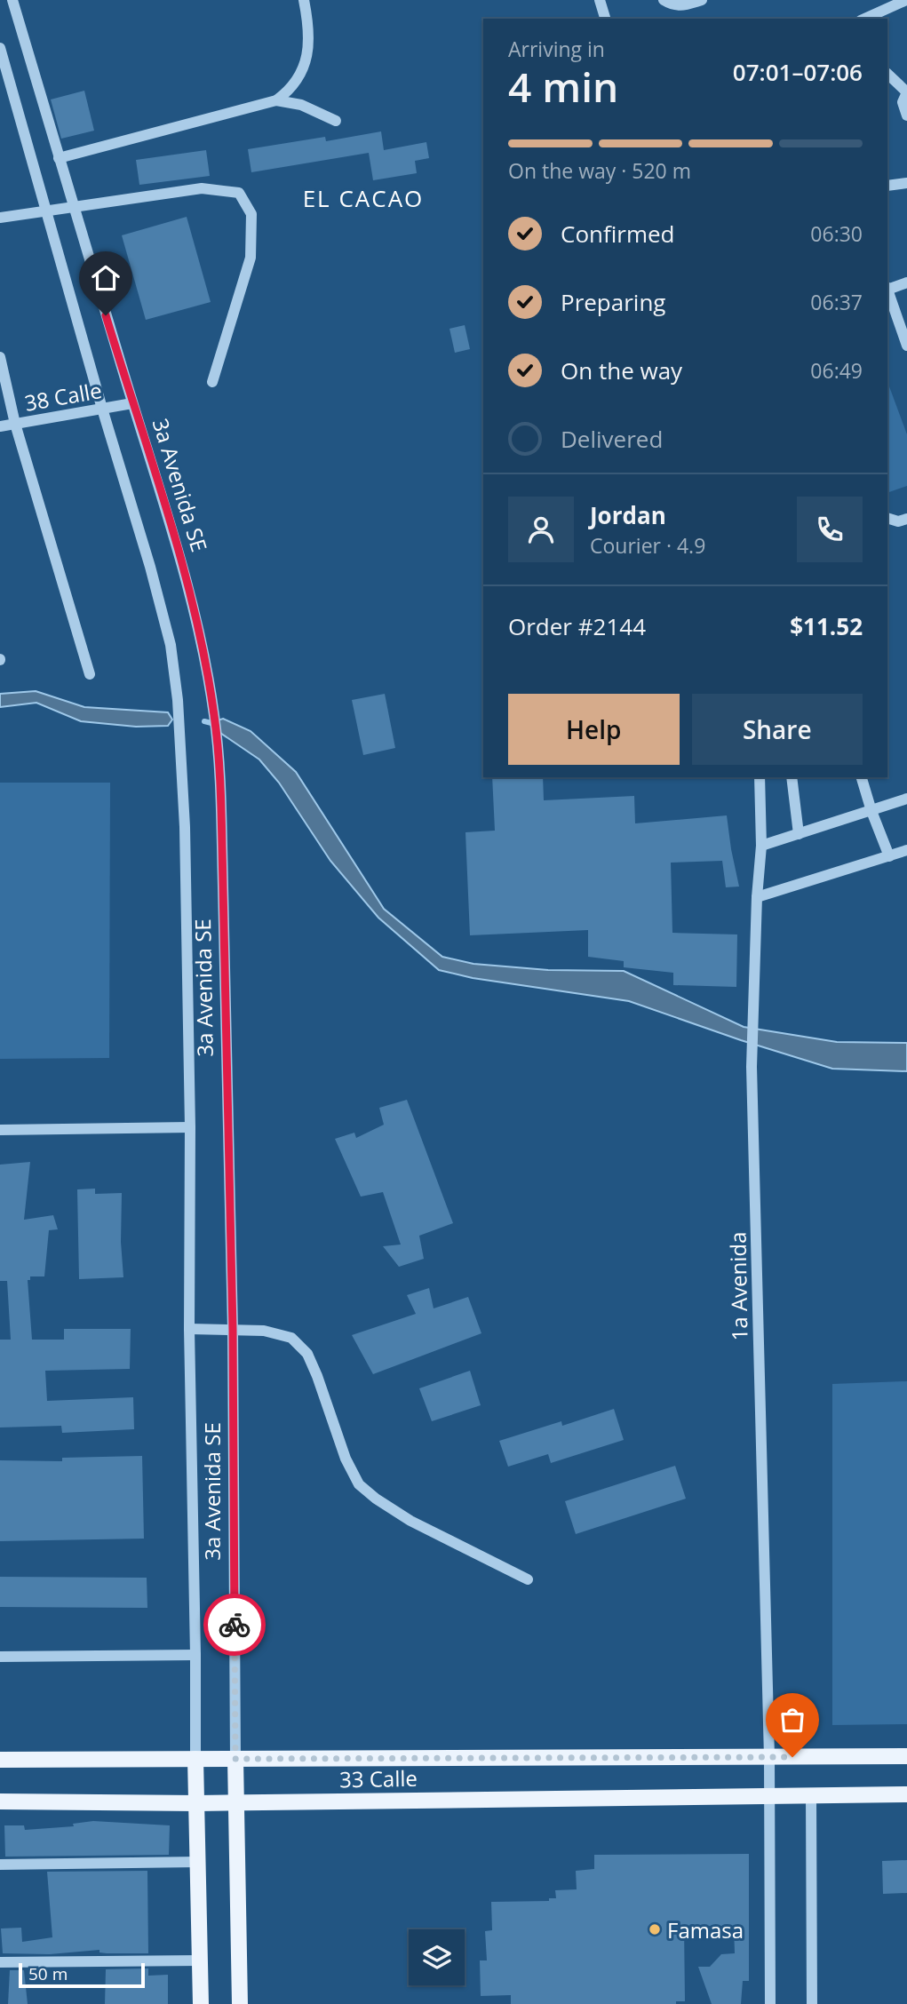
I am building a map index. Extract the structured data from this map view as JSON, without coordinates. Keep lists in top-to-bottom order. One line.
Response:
{"streets":{"main road":["3a Avenida SE","33 Calle"],"street":["38 Calle","1a Avenida"]},"crossings":[["38 Calle","3a Avenida SE"],["3a Avenida SE","33 Calle"],["1a Avenida","33 Calle"]],"districts":["EL CACAO"],"places":["Famasa"],"scale_bar":"50 m","page":{"heading":["4 min","Arriving in","07:01–07:06"],"panel":["Jordan","Courier · 4.9","Order #2144","$11.52"],"bar":"On the way · 520 m","list":[["Confirmed","06:30"],["Preparing","06:37"],["On the way","06:49"],"Delivered"],"buttons":["Help","Share"],"scale":"50 m"}}
